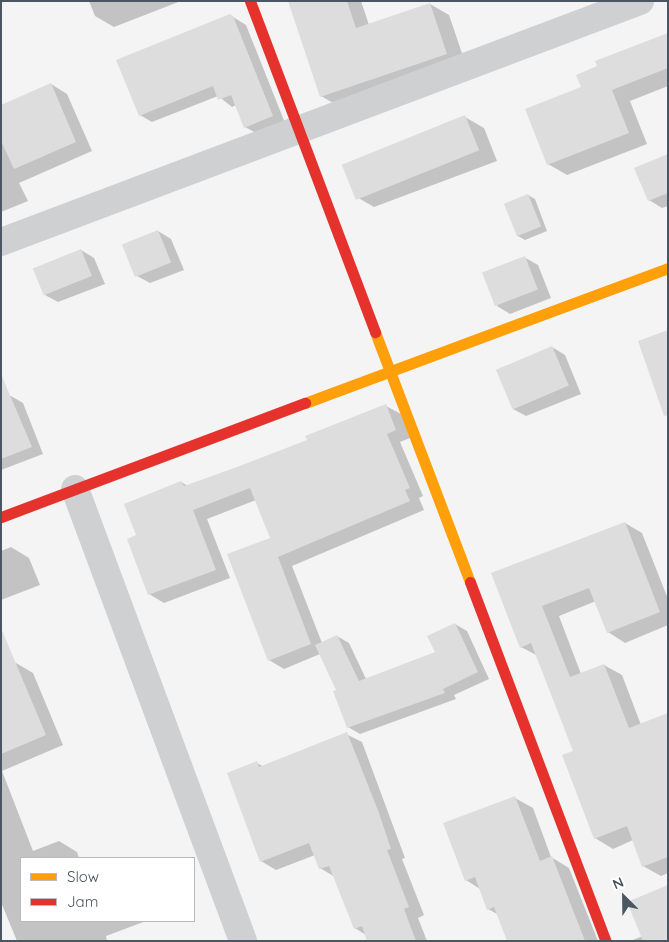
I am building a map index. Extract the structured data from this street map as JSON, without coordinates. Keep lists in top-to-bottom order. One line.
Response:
{"legend":["Slow","Jam"],"north":"top left"}
